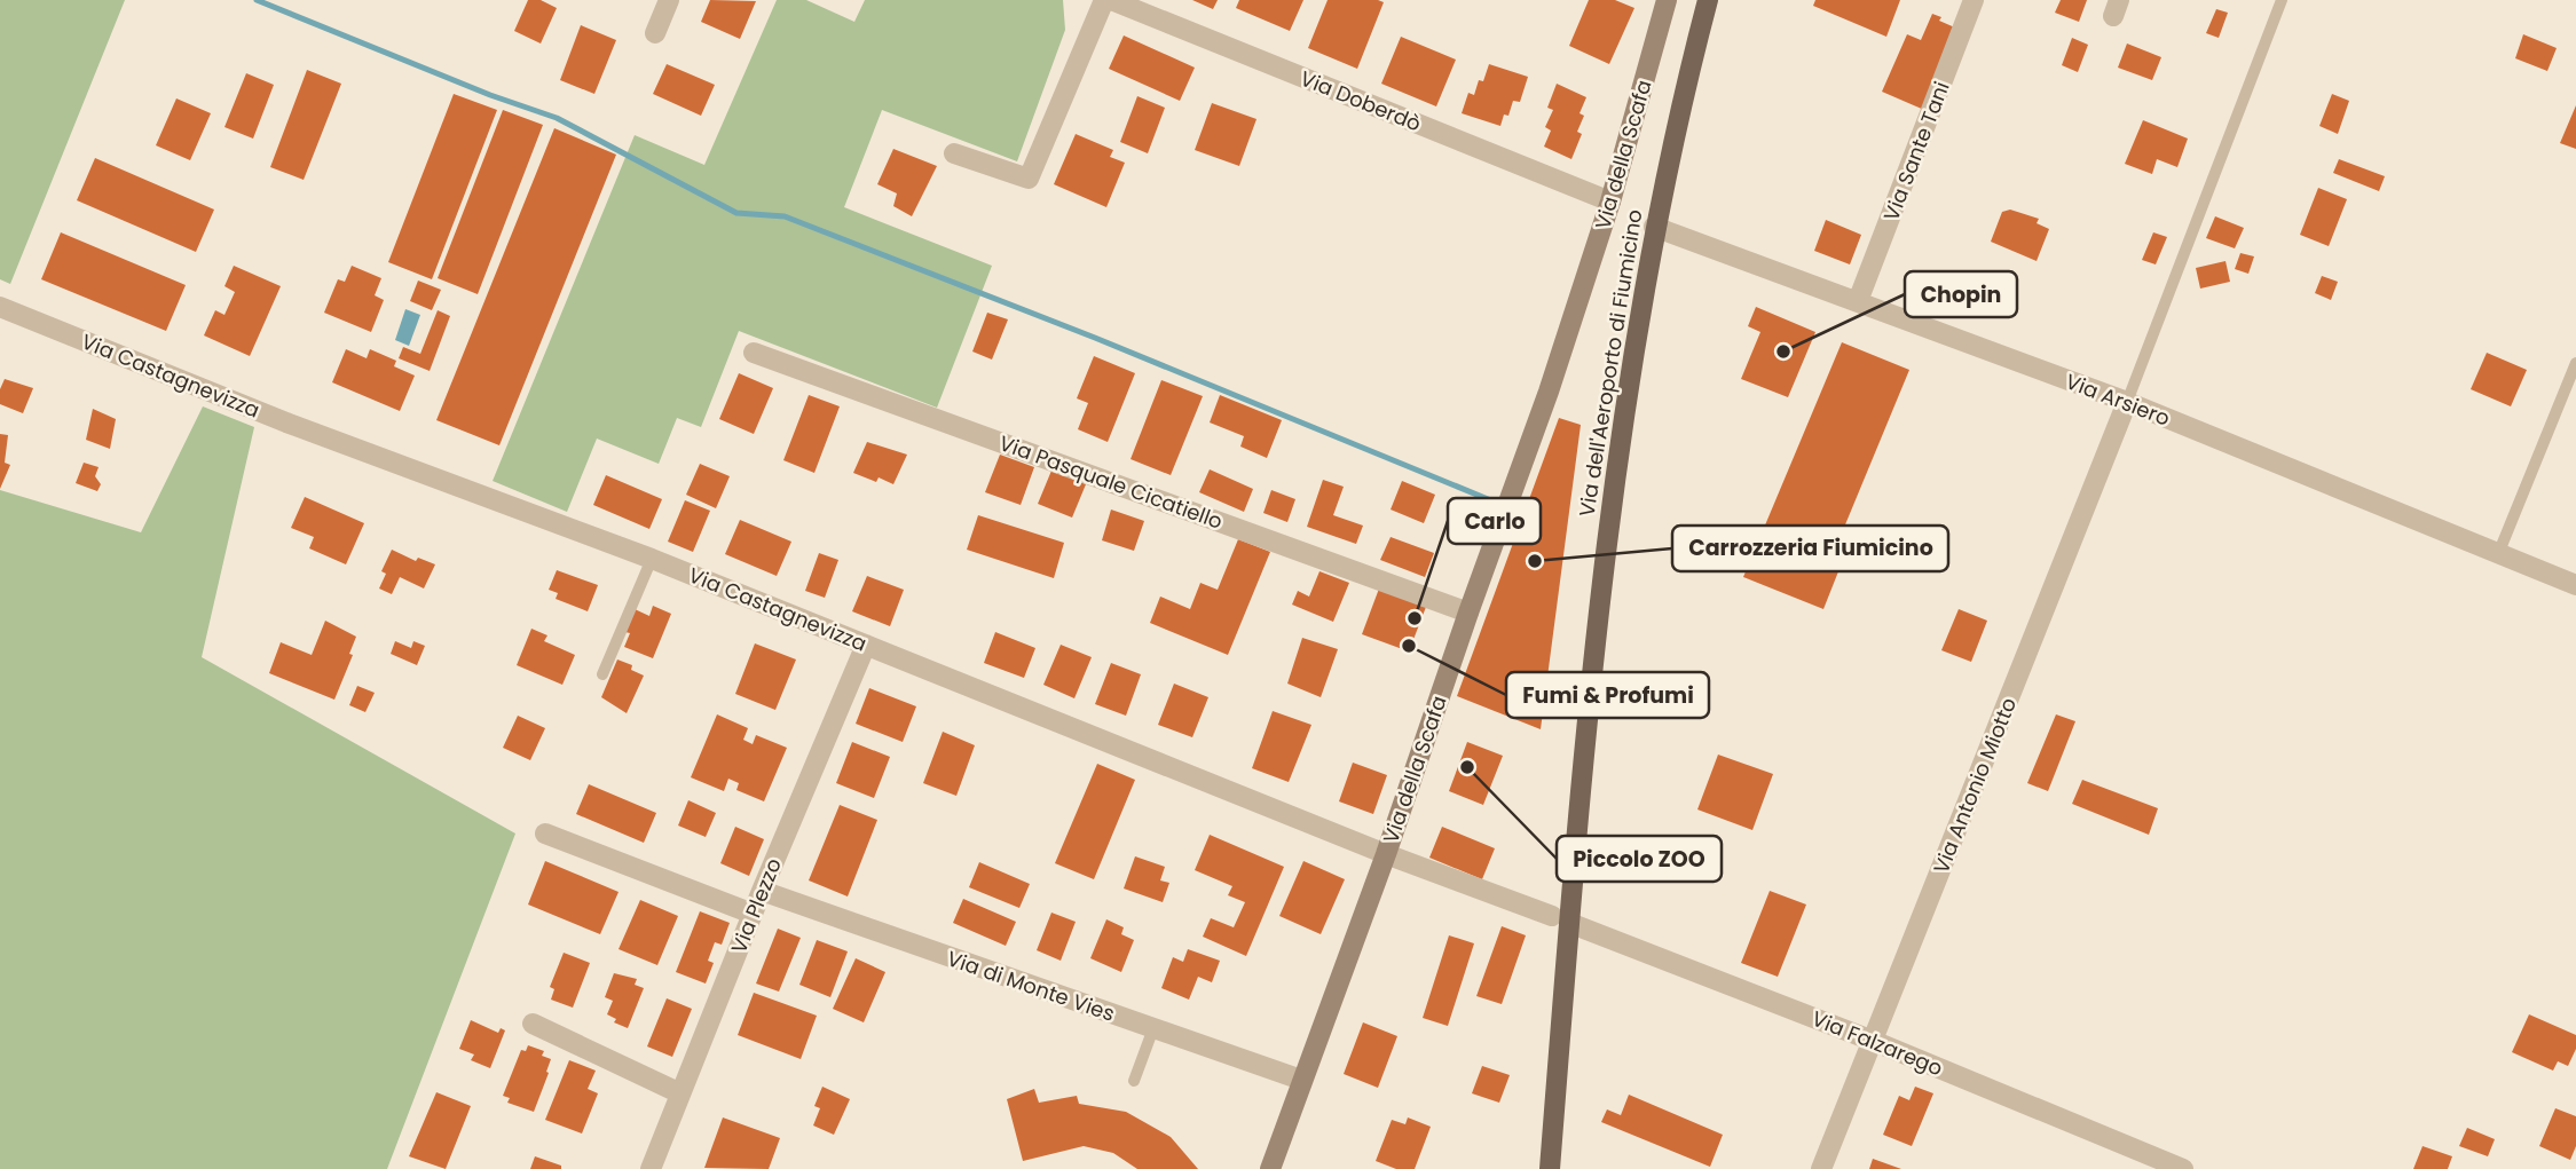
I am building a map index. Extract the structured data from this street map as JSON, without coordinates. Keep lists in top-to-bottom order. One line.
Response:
{"streets":{"main road":["Via dell'Aeroporto di Fiumicino"],"street":["Via Doberdò","Via Sante Tani","Via della Scafa","Via Castagnevizza","Via Arsiero","Via Pasquale Cicatiello","Via Antonio Miotto","Via Plezzo","Via di Monte Vies","Via Falzarego"]},"crossings":[["Via Doberdò","Via della Scafa"],["Via Sante Tani","Via Arsiero"],["Via della Scafa","Via Castagnevizza"],["Via della Scafa","Via Pasquale Cicatiello"],["Via della Scafa","Via di Monte Vies"],["Via dell'Aeroporto di Fiumicino","Via Castagnevizza"],["Via dell'Aeroporto di Fiumicino","Via Arsiero"],["Via dell'Aeroporto di Fiumicino","Via Falzarego"],["Via Castagnevizza","Via Plezzo"],["Via Castagnevizza","Via Falzarego"],["Via Arsiero","Via Antonio Miotto"],["Via Antonio Miotto","Via Falzarego"],["Via Plezzo","Via di Monte Vies"]],"places":["Chopin","Carrozzeria Fiumicino","Carlo","Fumi & Profumi","Piccolo ZOO"]}
